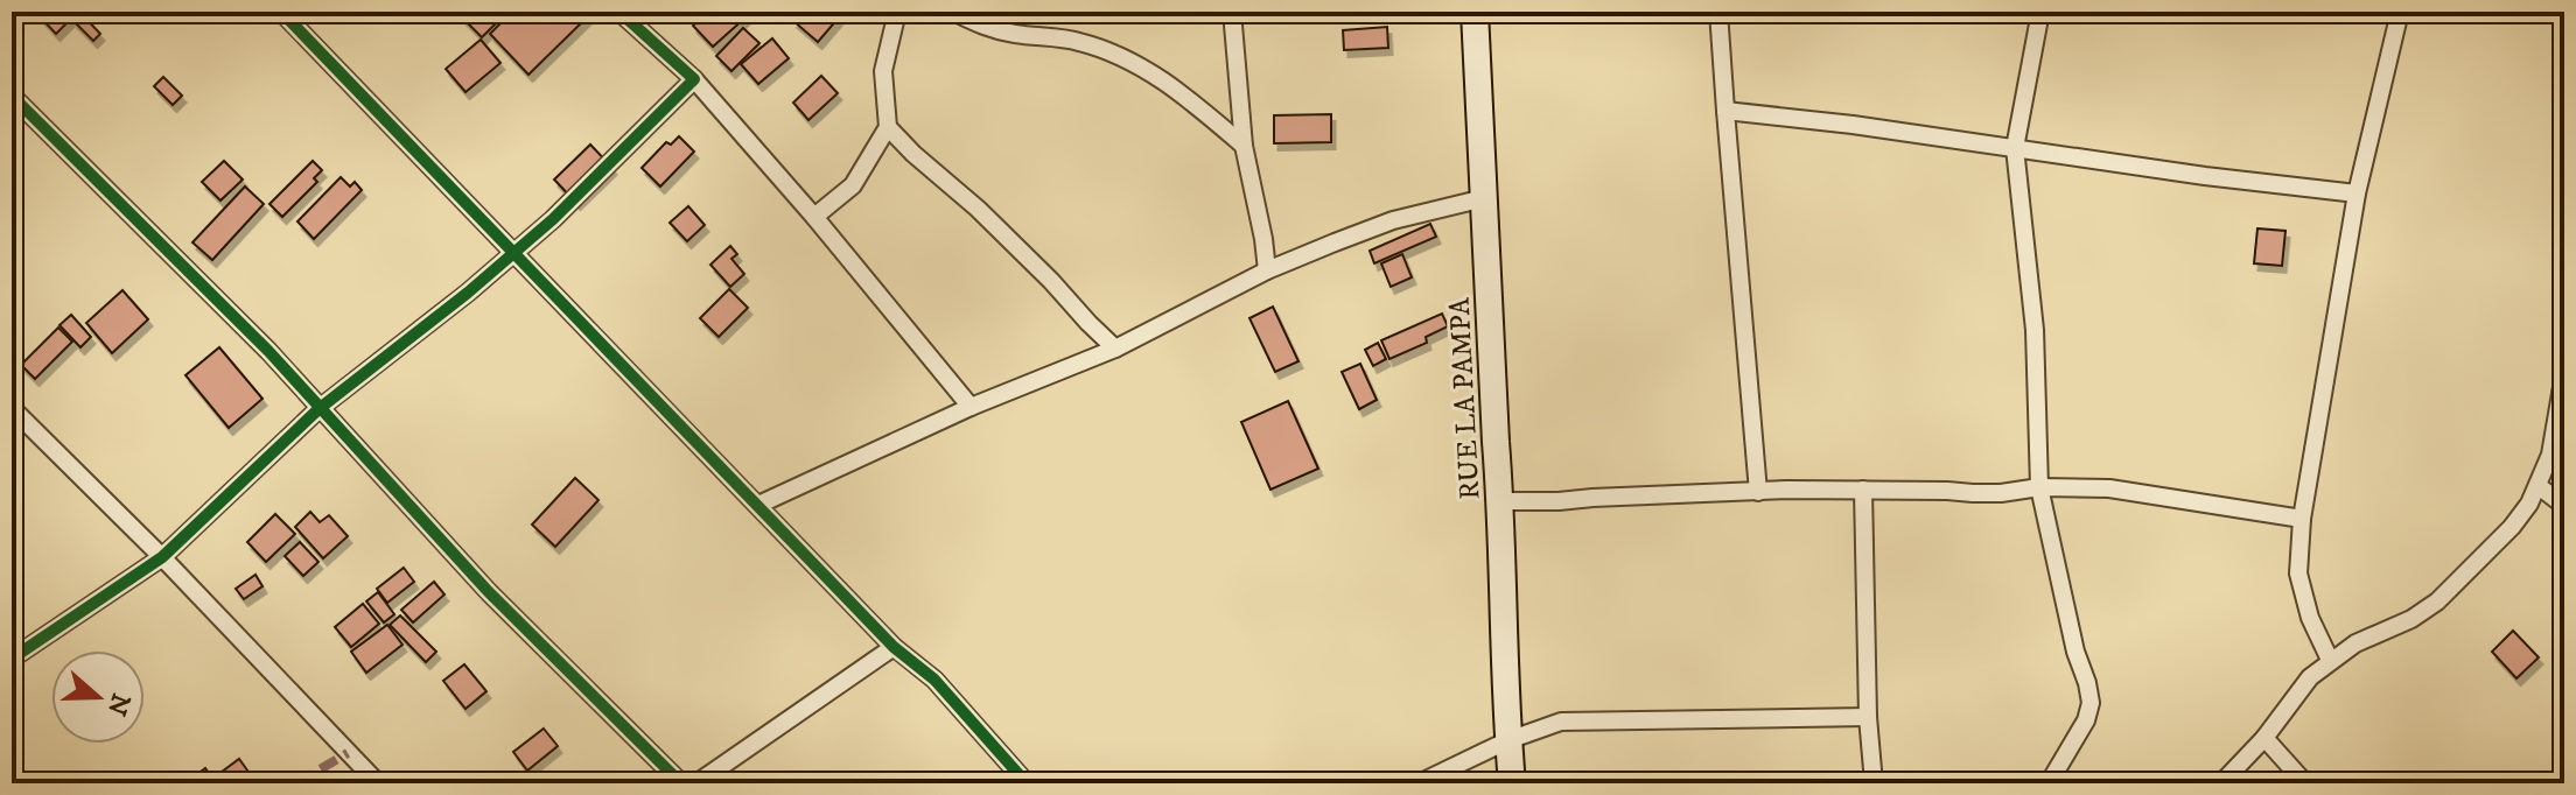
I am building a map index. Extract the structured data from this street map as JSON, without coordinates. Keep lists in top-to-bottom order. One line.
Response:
{"streets":{"street":["RUE LA PAMPA"]},"north":"right"}
